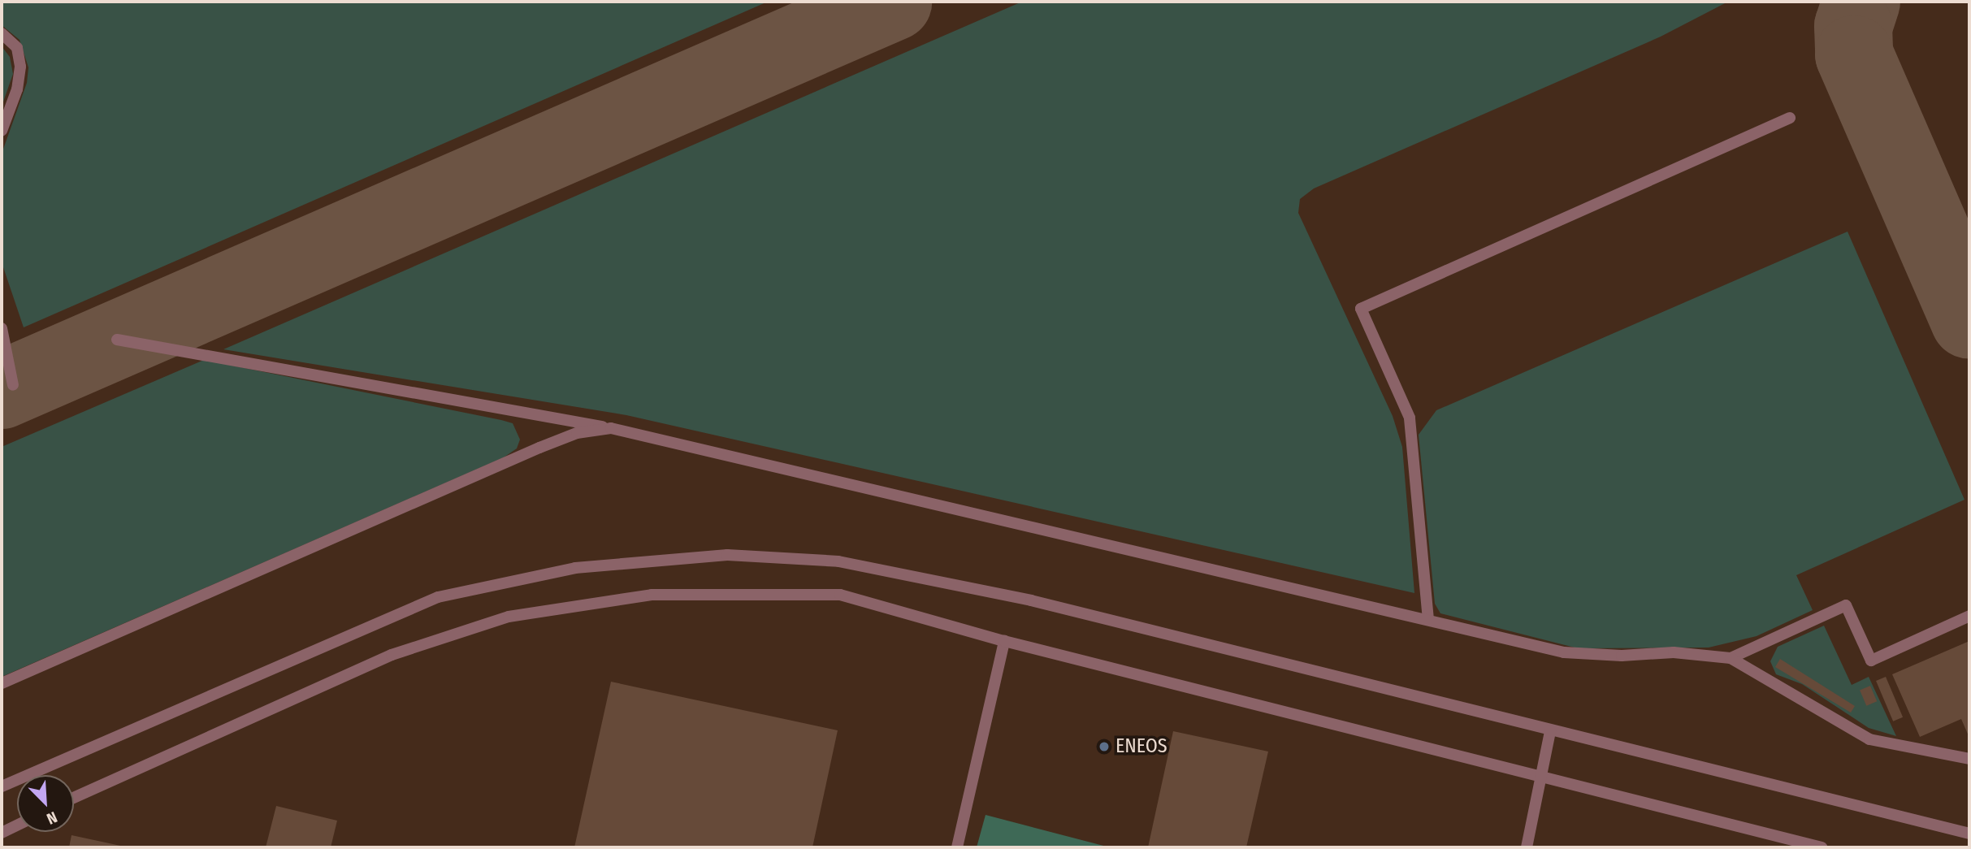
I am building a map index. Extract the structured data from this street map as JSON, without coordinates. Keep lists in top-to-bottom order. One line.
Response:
{"places":["ENEOS"],"north":"bottom right"}
